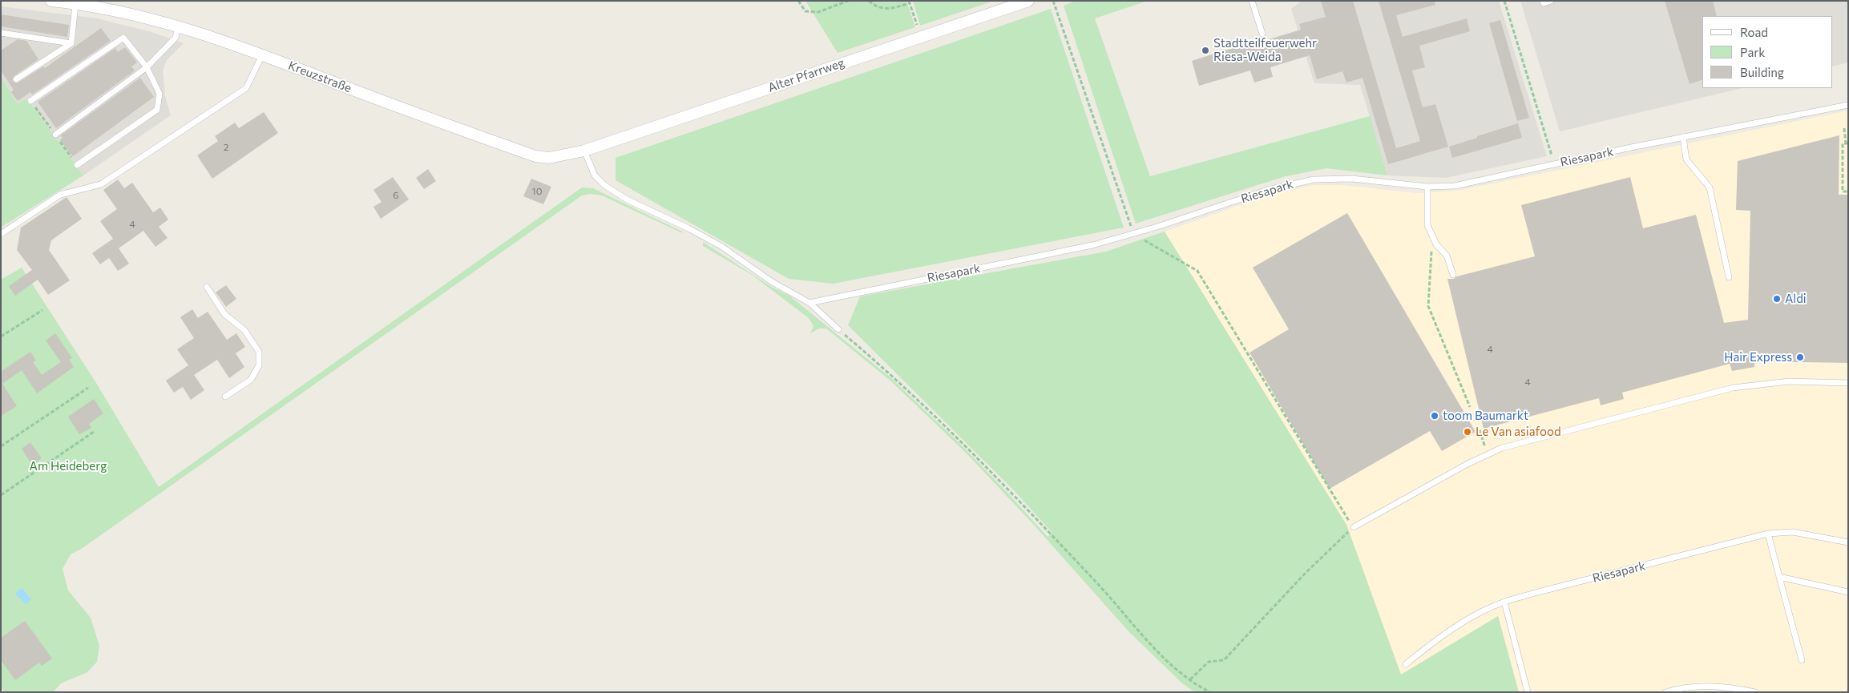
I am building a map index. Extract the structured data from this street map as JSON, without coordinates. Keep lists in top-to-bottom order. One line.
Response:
{"streets":{"street":["Alter Pfarrweg","Kreuzstraße"],"lane":["Riesapark"]},"crossings":[["Alter Pfarrweg","Kreuzstraße"]],"parks":["Am Heideberg"],"places":["Stadtteilfeuerwehr Riesa-Weida","Aldi","Hair Express","toom Baumarkt","Le Van asiafood"],"house_numbers":["2","10","6","4","4","4"],"legend":["Road","Park","Building"]}
